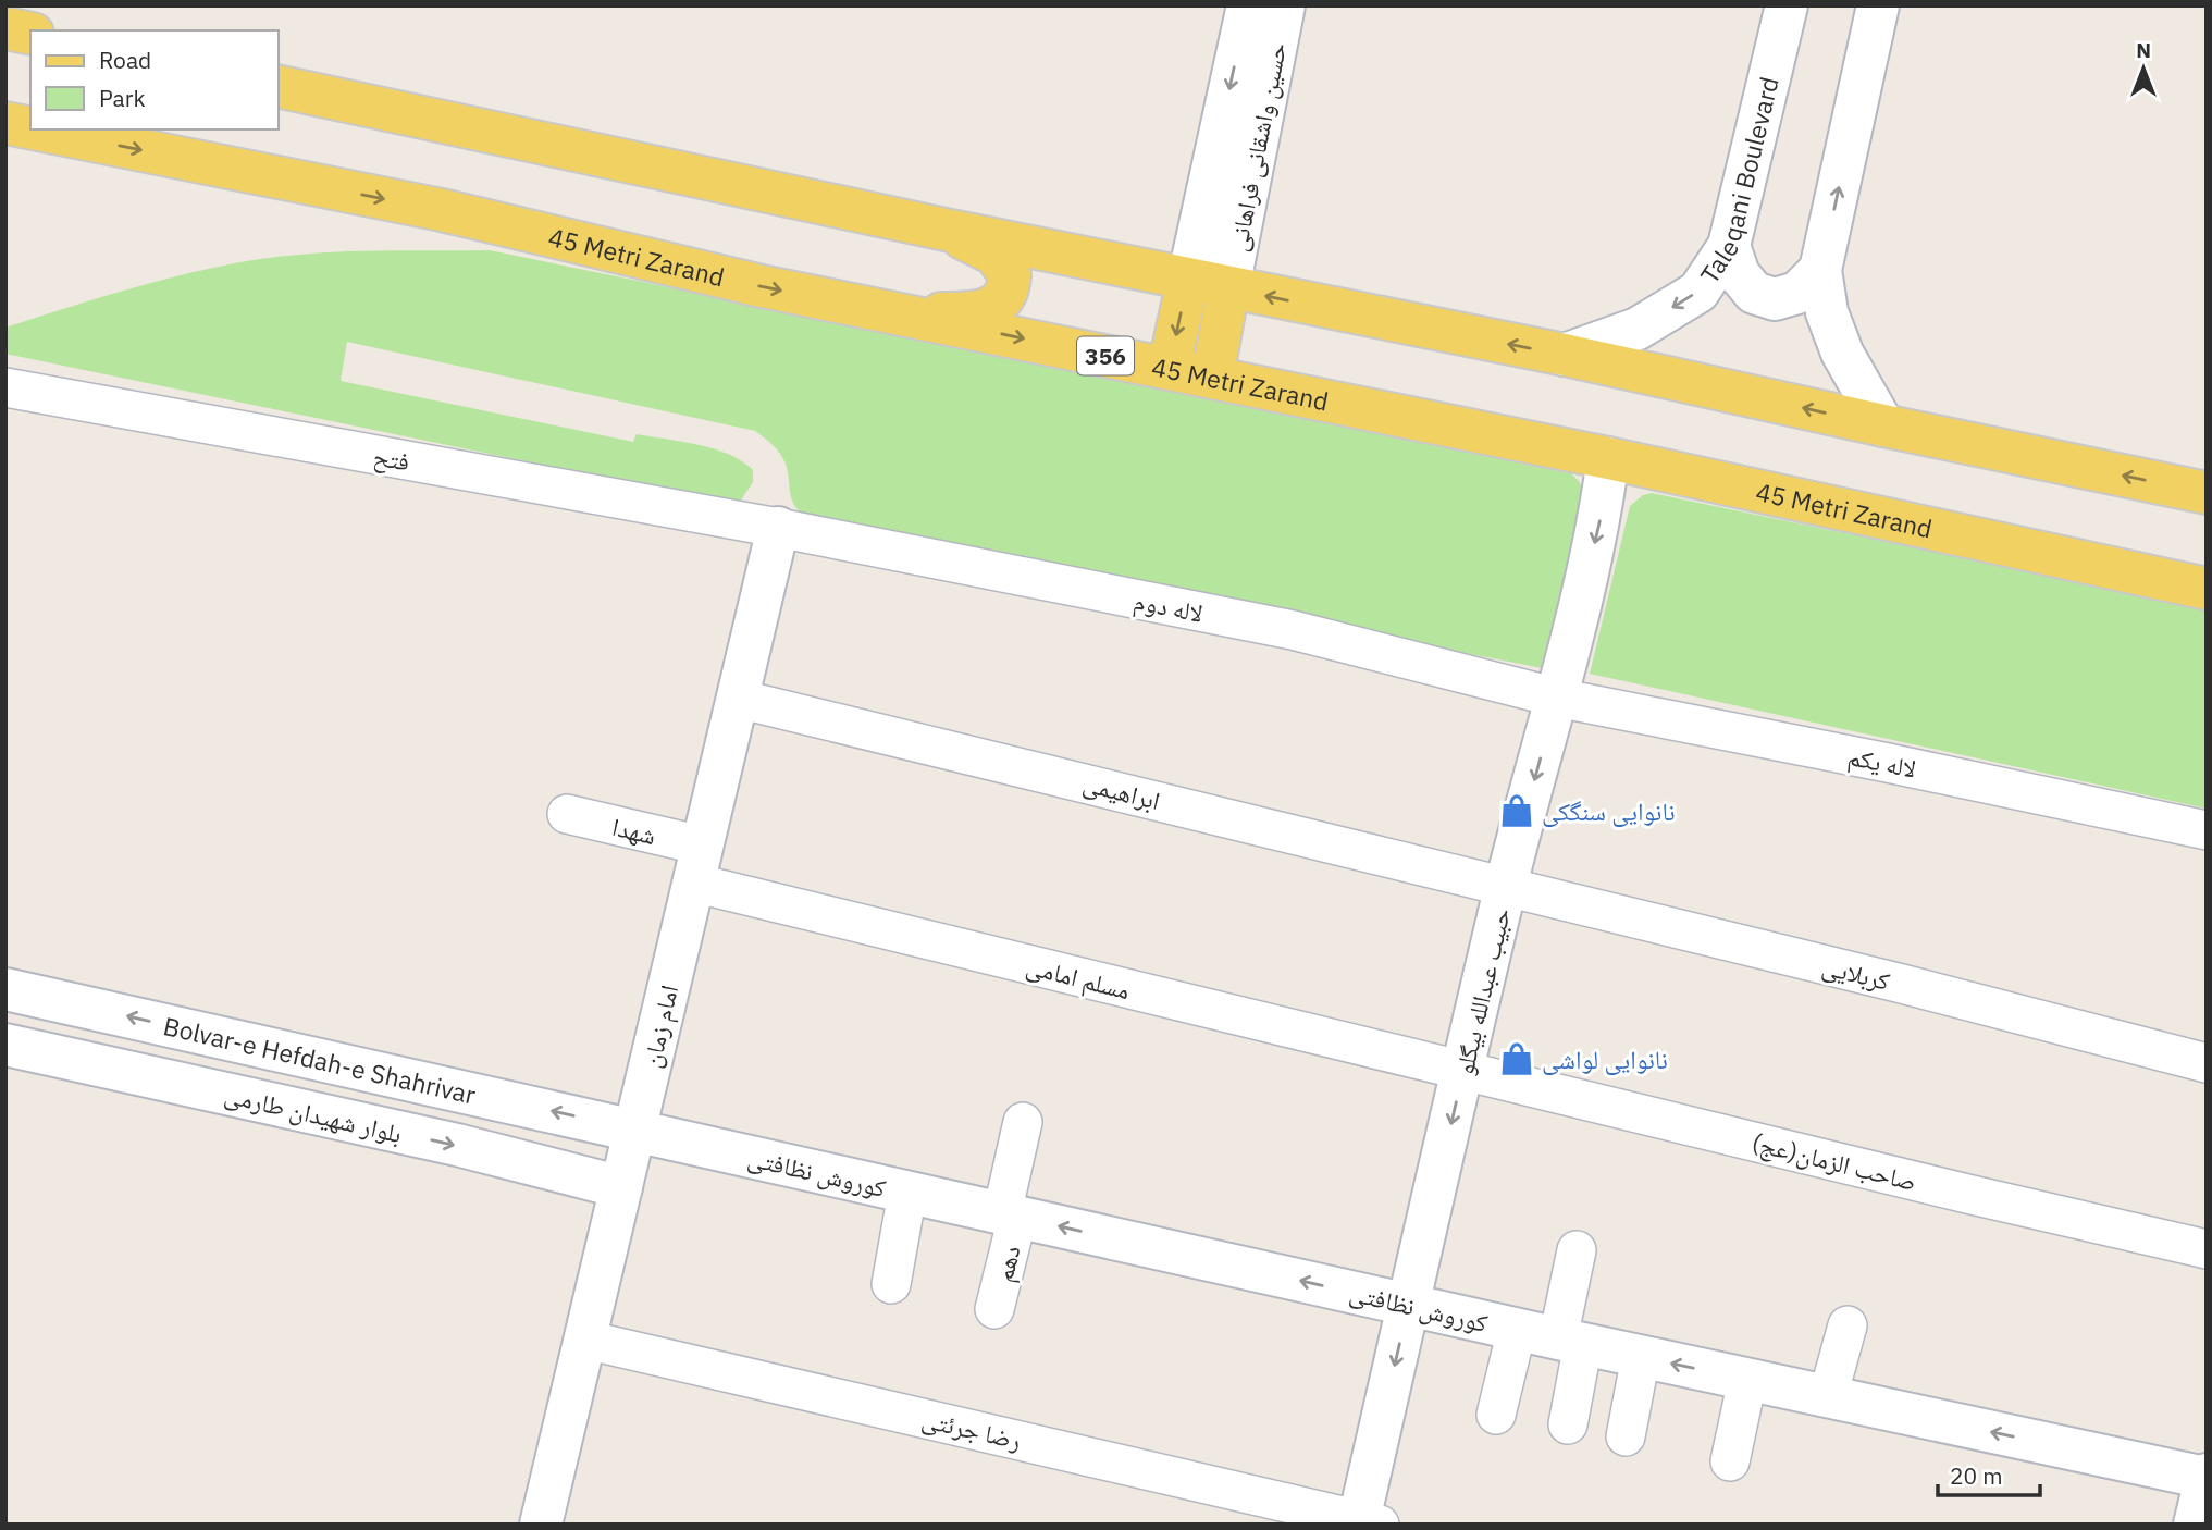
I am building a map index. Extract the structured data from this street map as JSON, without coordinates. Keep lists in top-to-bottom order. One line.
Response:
{"streets":{"main road":["45 Metri Zarand","356"],"street":["حسین واشقانی فراهانی","Taleqani Boulevard","فتح","لاله دوم","لاله یکم","ابراهیمی","شهدا","کربلایی","مسلم امامی","حبیب عبدالله بیگلو","امام زمان","Bolvar-e Hefdah-e Shahrivar","بلوار شهیدان طارمی","صاحب الزمان(عج)","کوروش نظافتی","دهم","رضا جرئتی"]},"crossings":[["45 Metri Zarand","حبیب عبدالله بیگلو"],["فتح","لاله دوم"],["فتح","امام زمان"],["لاله دوم","لاله یکم"],["لاله دوم","حبیب عبدالله بیگلو"],["لاله دوم","امام زمان"],["لاله یکم","حبیب عبدالله بیگلو"],["ابراهیمی","کربلایی"],["ابراهیمی","حبیب عبدالله بیگلو"],["ابراهیمی","امام زمان"],["شهدا","مسلم امامی"],["شهدا","امام زمان"],["کربلایی","حبیب عبدالله بیگلو"],["مسلم امامی","حبیب عبدالله بیگلو"],["مسلم امامی","امام زمان"],["مسلم امامی","صاحب الزمان(عج)"],["حبیب عبدالله بیگلو","صاحب الزمان(عج)"],["حبیب عبدالله بیگلو","کوروش نظافتی"],["حبیب عبدالله بیگلو","رضا جرئتی"],["امام زمان","Bolvar-e Hefdah-e Shahrivar"],["امام زمان","بلوار شهیدان طارمی"],["امام زمان","کوروش نظافتی"],["امام زمان","رضا جرئتی"],["Bolvar-e Hefdah-e Shahrivar","کوروش نظافتی"],["کوروش نظافتی","دهم"]],"one_way":["Taleqani Boulevard","Bolvar-e Hefdah-e Shahrivar","بلوار شهیدان طارمی","کوروش نظافتی"],"places":{"shop":["نانوایی سنگکی","نانوایی لواشی"]},"legend":["Road","Park"],"scale_bar":"20 m","north":"top"}
